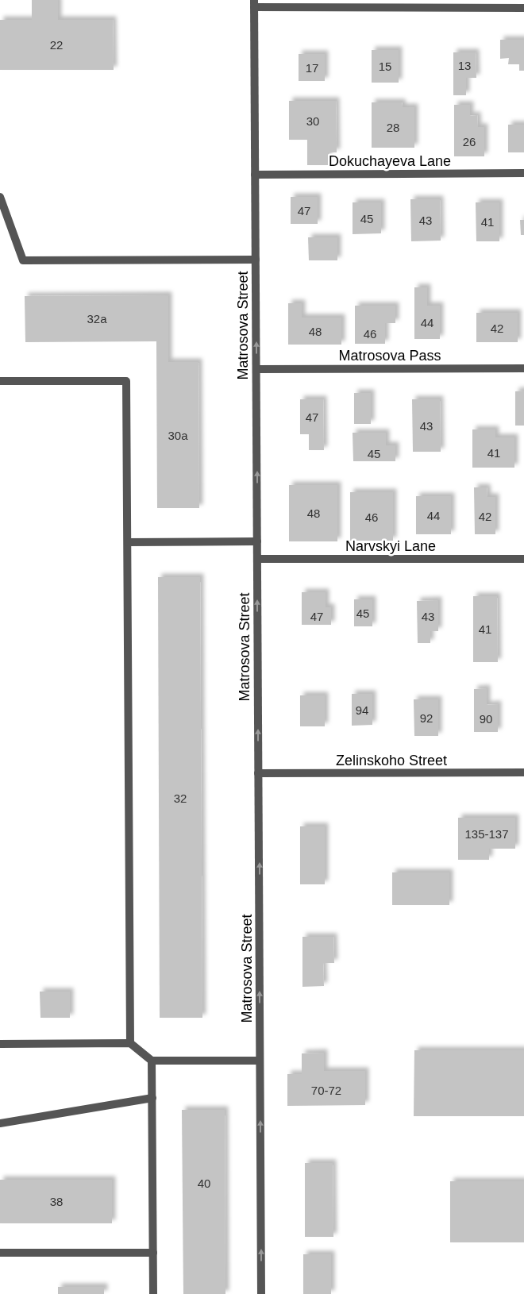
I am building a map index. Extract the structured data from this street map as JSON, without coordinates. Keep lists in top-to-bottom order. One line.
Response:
{"streets":{"street":["Dokuchayeva Lane","Matrosova Street","Matrosova Pass","Narvskyi Lane","Zelinskoho Street"]},"crossings":[["Dokuchayeva Lane","Matrosova Street"],["Matrosova Street","Matrosova Pass"],["Matrosova Street","Narvskyi Lane"],["Matrosova Street","Zelinskoho Street"]],"one_way":["Matrosova Street"],"house_numbers":["22","13","15","17","30","28","26","47","45","43","41","32а","44","42","48","46","47","43","30а","41","45","48","44","42","46","45","47","43","41","94","92","90","32","135-137","70-72","40","38"]}
